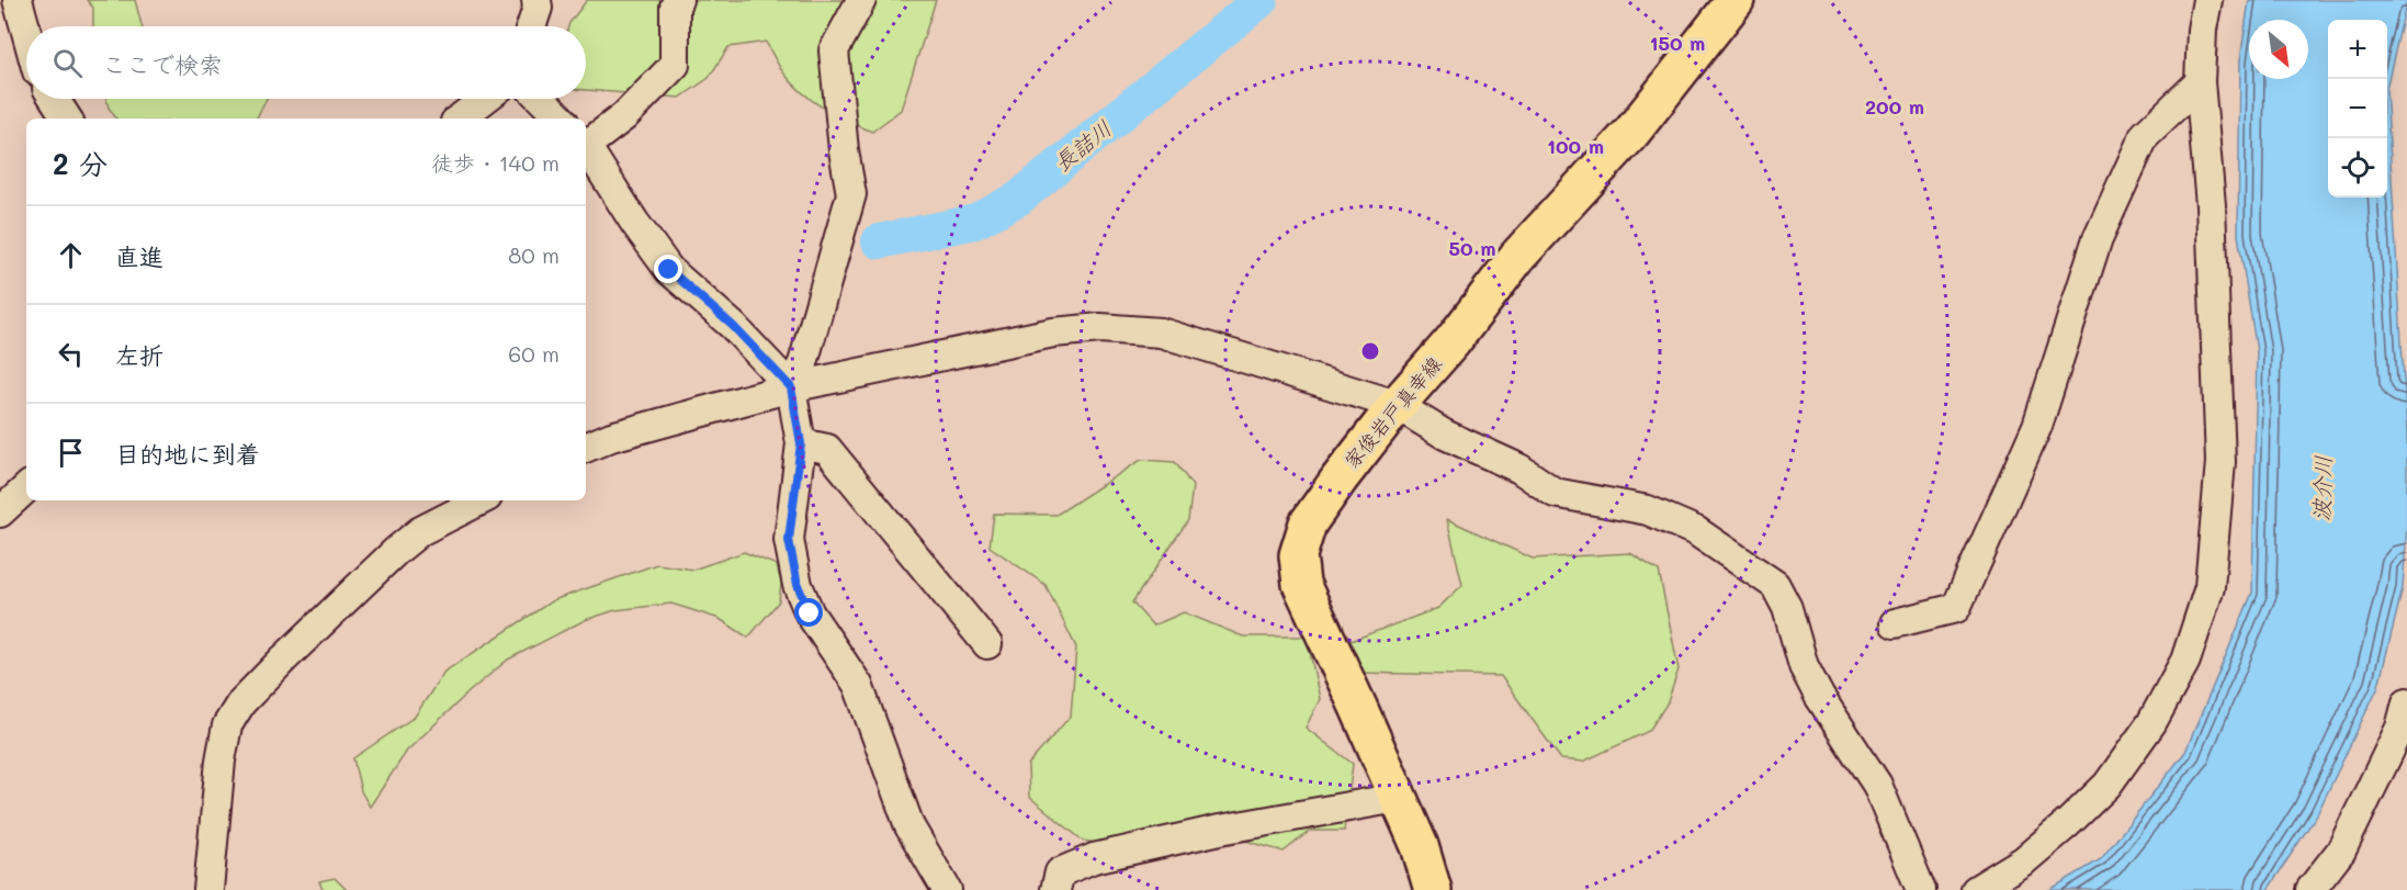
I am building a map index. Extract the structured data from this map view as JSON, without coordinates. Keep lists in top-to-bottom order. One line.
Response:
{"streets":{"main road":["家俊岩戸真幸線"]},"water":["長詰川","波介川"],"north":"bottom right","page":{"map_buttons":["+","−"],"search":"ここで検索","heading":["2 分","徒歩 · 140 m"],"list":[["直進","80 m"],["左折","60 m"],"目的地に到着"]},"rings":["150 m","200 m","100 m","50 m"]}
